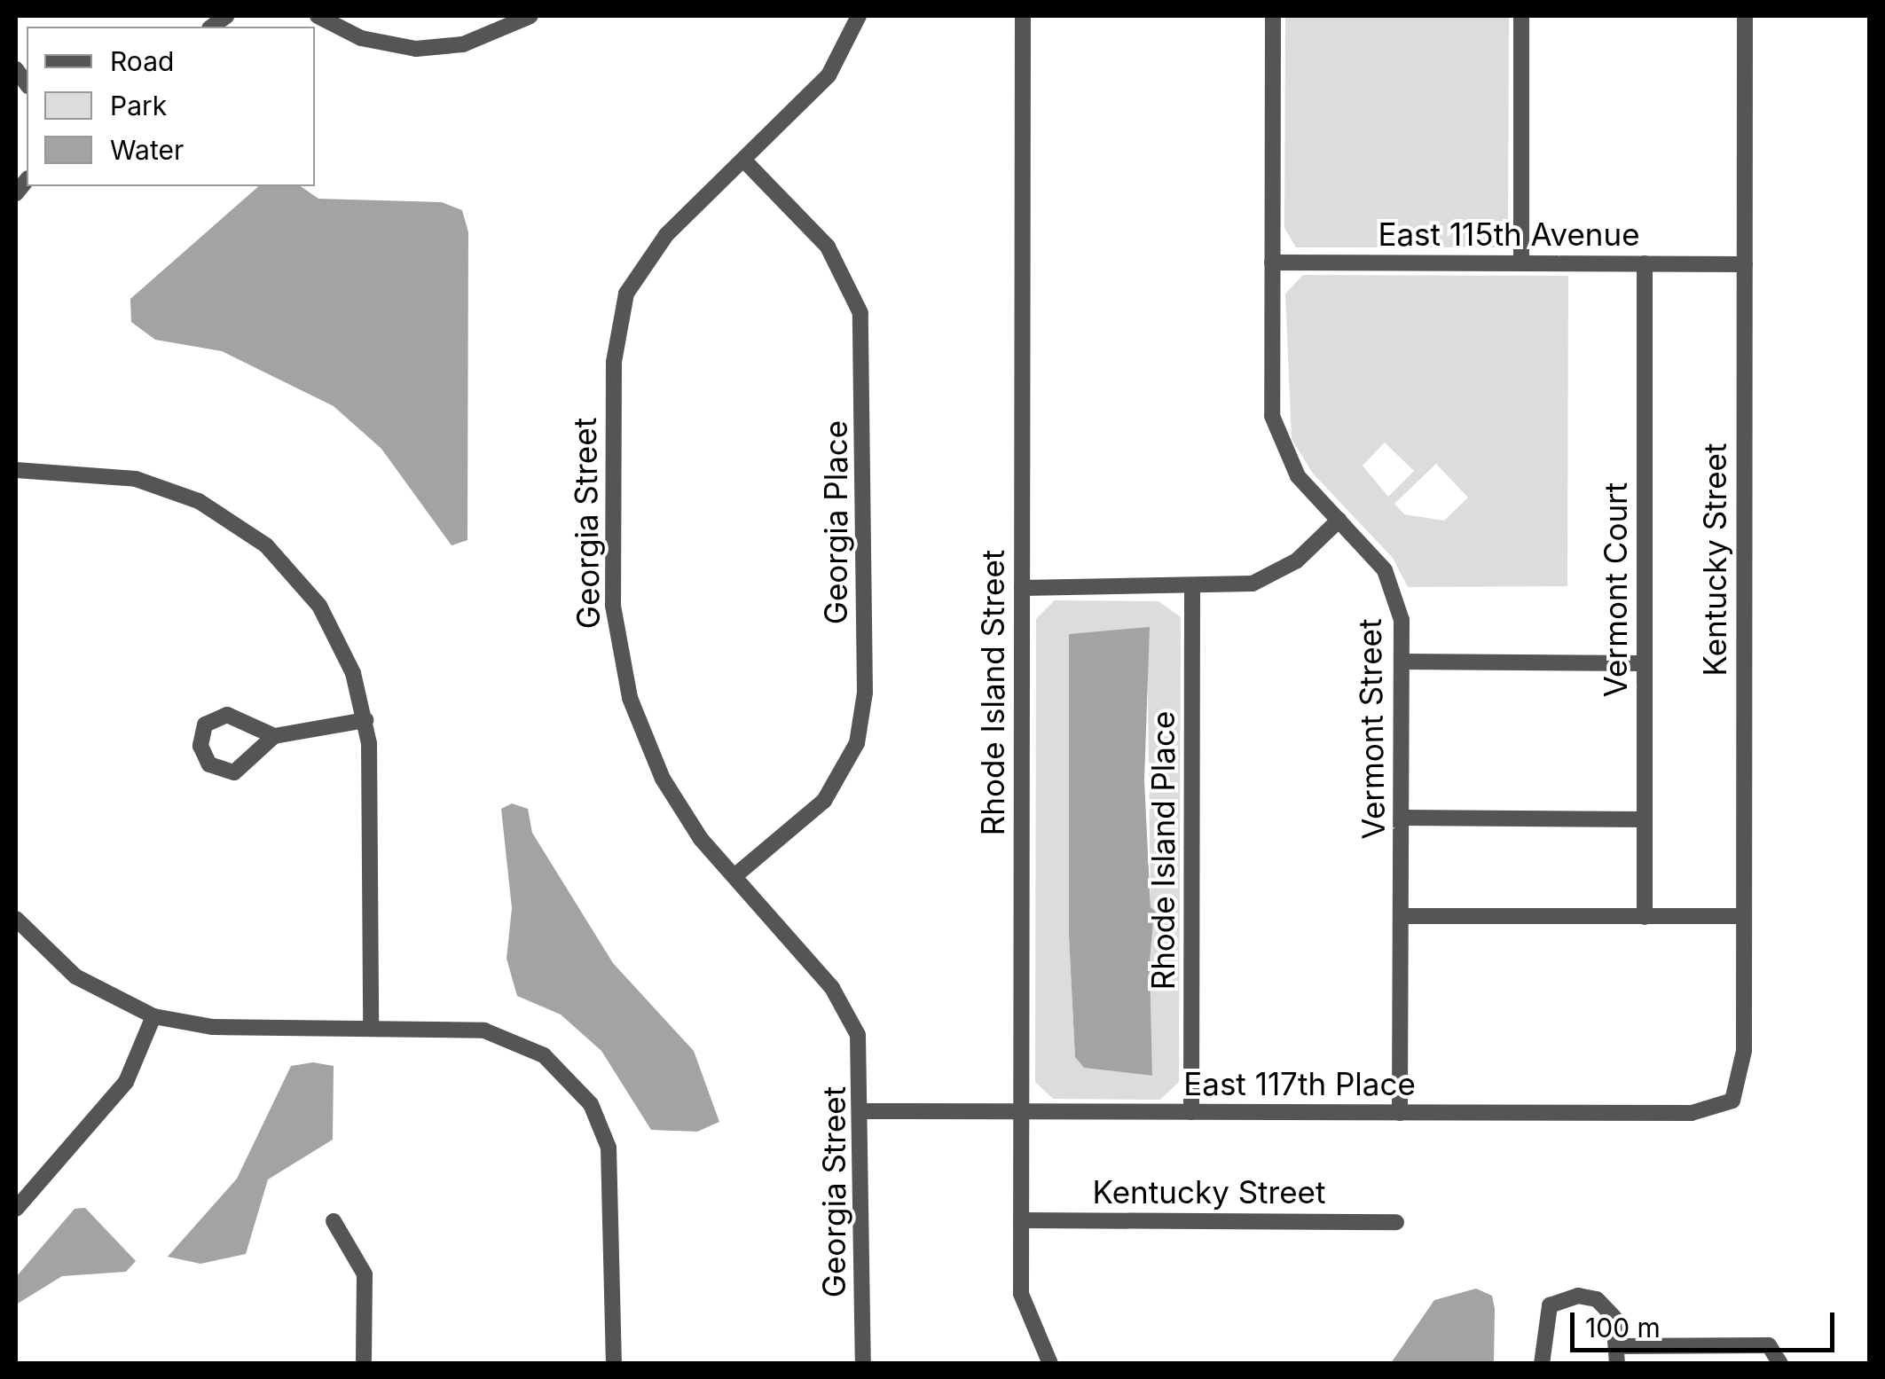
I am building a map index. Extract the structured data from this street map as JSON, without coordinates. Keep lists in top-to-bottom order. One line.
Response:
{"streets":{"street":["East 115th Avenue","Georgia Place","Georgia Street","Kentucky Street","Vermont Court","Rhode Island Street","Vermont Street","Rhode Island Place","East 117th Place"]},"crossings":[["East 115th Avenue","Kentucky Street"],["East 115th Avenue","Vermont Court"],["East 115th Avenue","Vermont Street"],["Georgia Place","Georgia Street"],["Georgia Street","East 117th Place"],["Kentucky Street","Rhode Island Street"],["Kentucky Street","East 117th Place"],["Rhode Island Street","East 117th Place"],["Vermont Street","East 117th Place"],["Rhode Island Place","East 117th Place"]],"legend":["Road","Park","Water"],"scale_bar":"100 m"}
